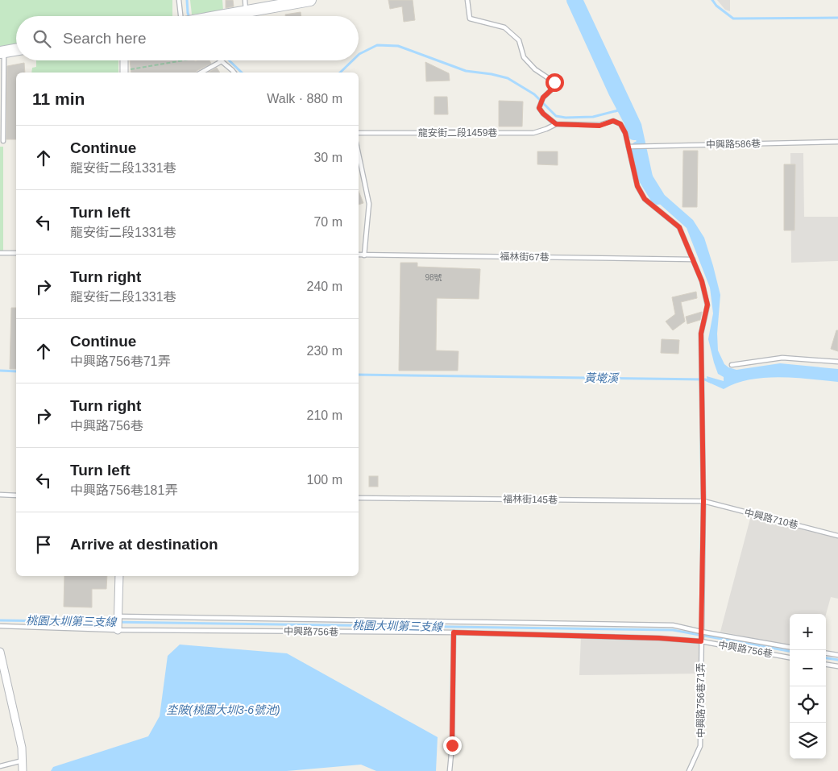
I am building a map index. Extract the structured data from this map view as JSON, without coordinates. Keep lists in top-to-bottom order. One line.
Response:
{"streets":{"lane":["龍安街二段1459巷","中興路586巷","福林街67巷","福林街145巷","中興路710巷","中興路756巷","中興路756巷71弄"]},"crossings":[["龍安街二段1459巷","中興路756巷71弄"],["中興路586巷","中興路756巷71弄"],["福林街67巷","中興路756巷71弄"],["福林街145巷","中興路710巷"],["福林街145巷","中興路756巷71弄"],["中興路710巷","中興路756巷71弄"],["中興路756巷","中興路756巷71弄"]],"water":["黃墘溪","桃園大圳第三支線","坔陂(桃園大圳3-6號池)"],"house_numbers":["98號"],"page":{"search":"Search here","heading":["11 min","Walk · 880 m"],"list":[["Continue","龍安街二段1331巷","30 m"],["Turn left","龍安街二段1331巷","70 m"],["Turn right","龍安街二段1331巷","240 m"],["Continue","中興路756巷71弄","230 m"],["Turn right","中興路756巷","210 m"],["Turn left","中興路756巷181弄","100 m"],"Arrive at destination"],"map_buttons":["+","−"]}}
